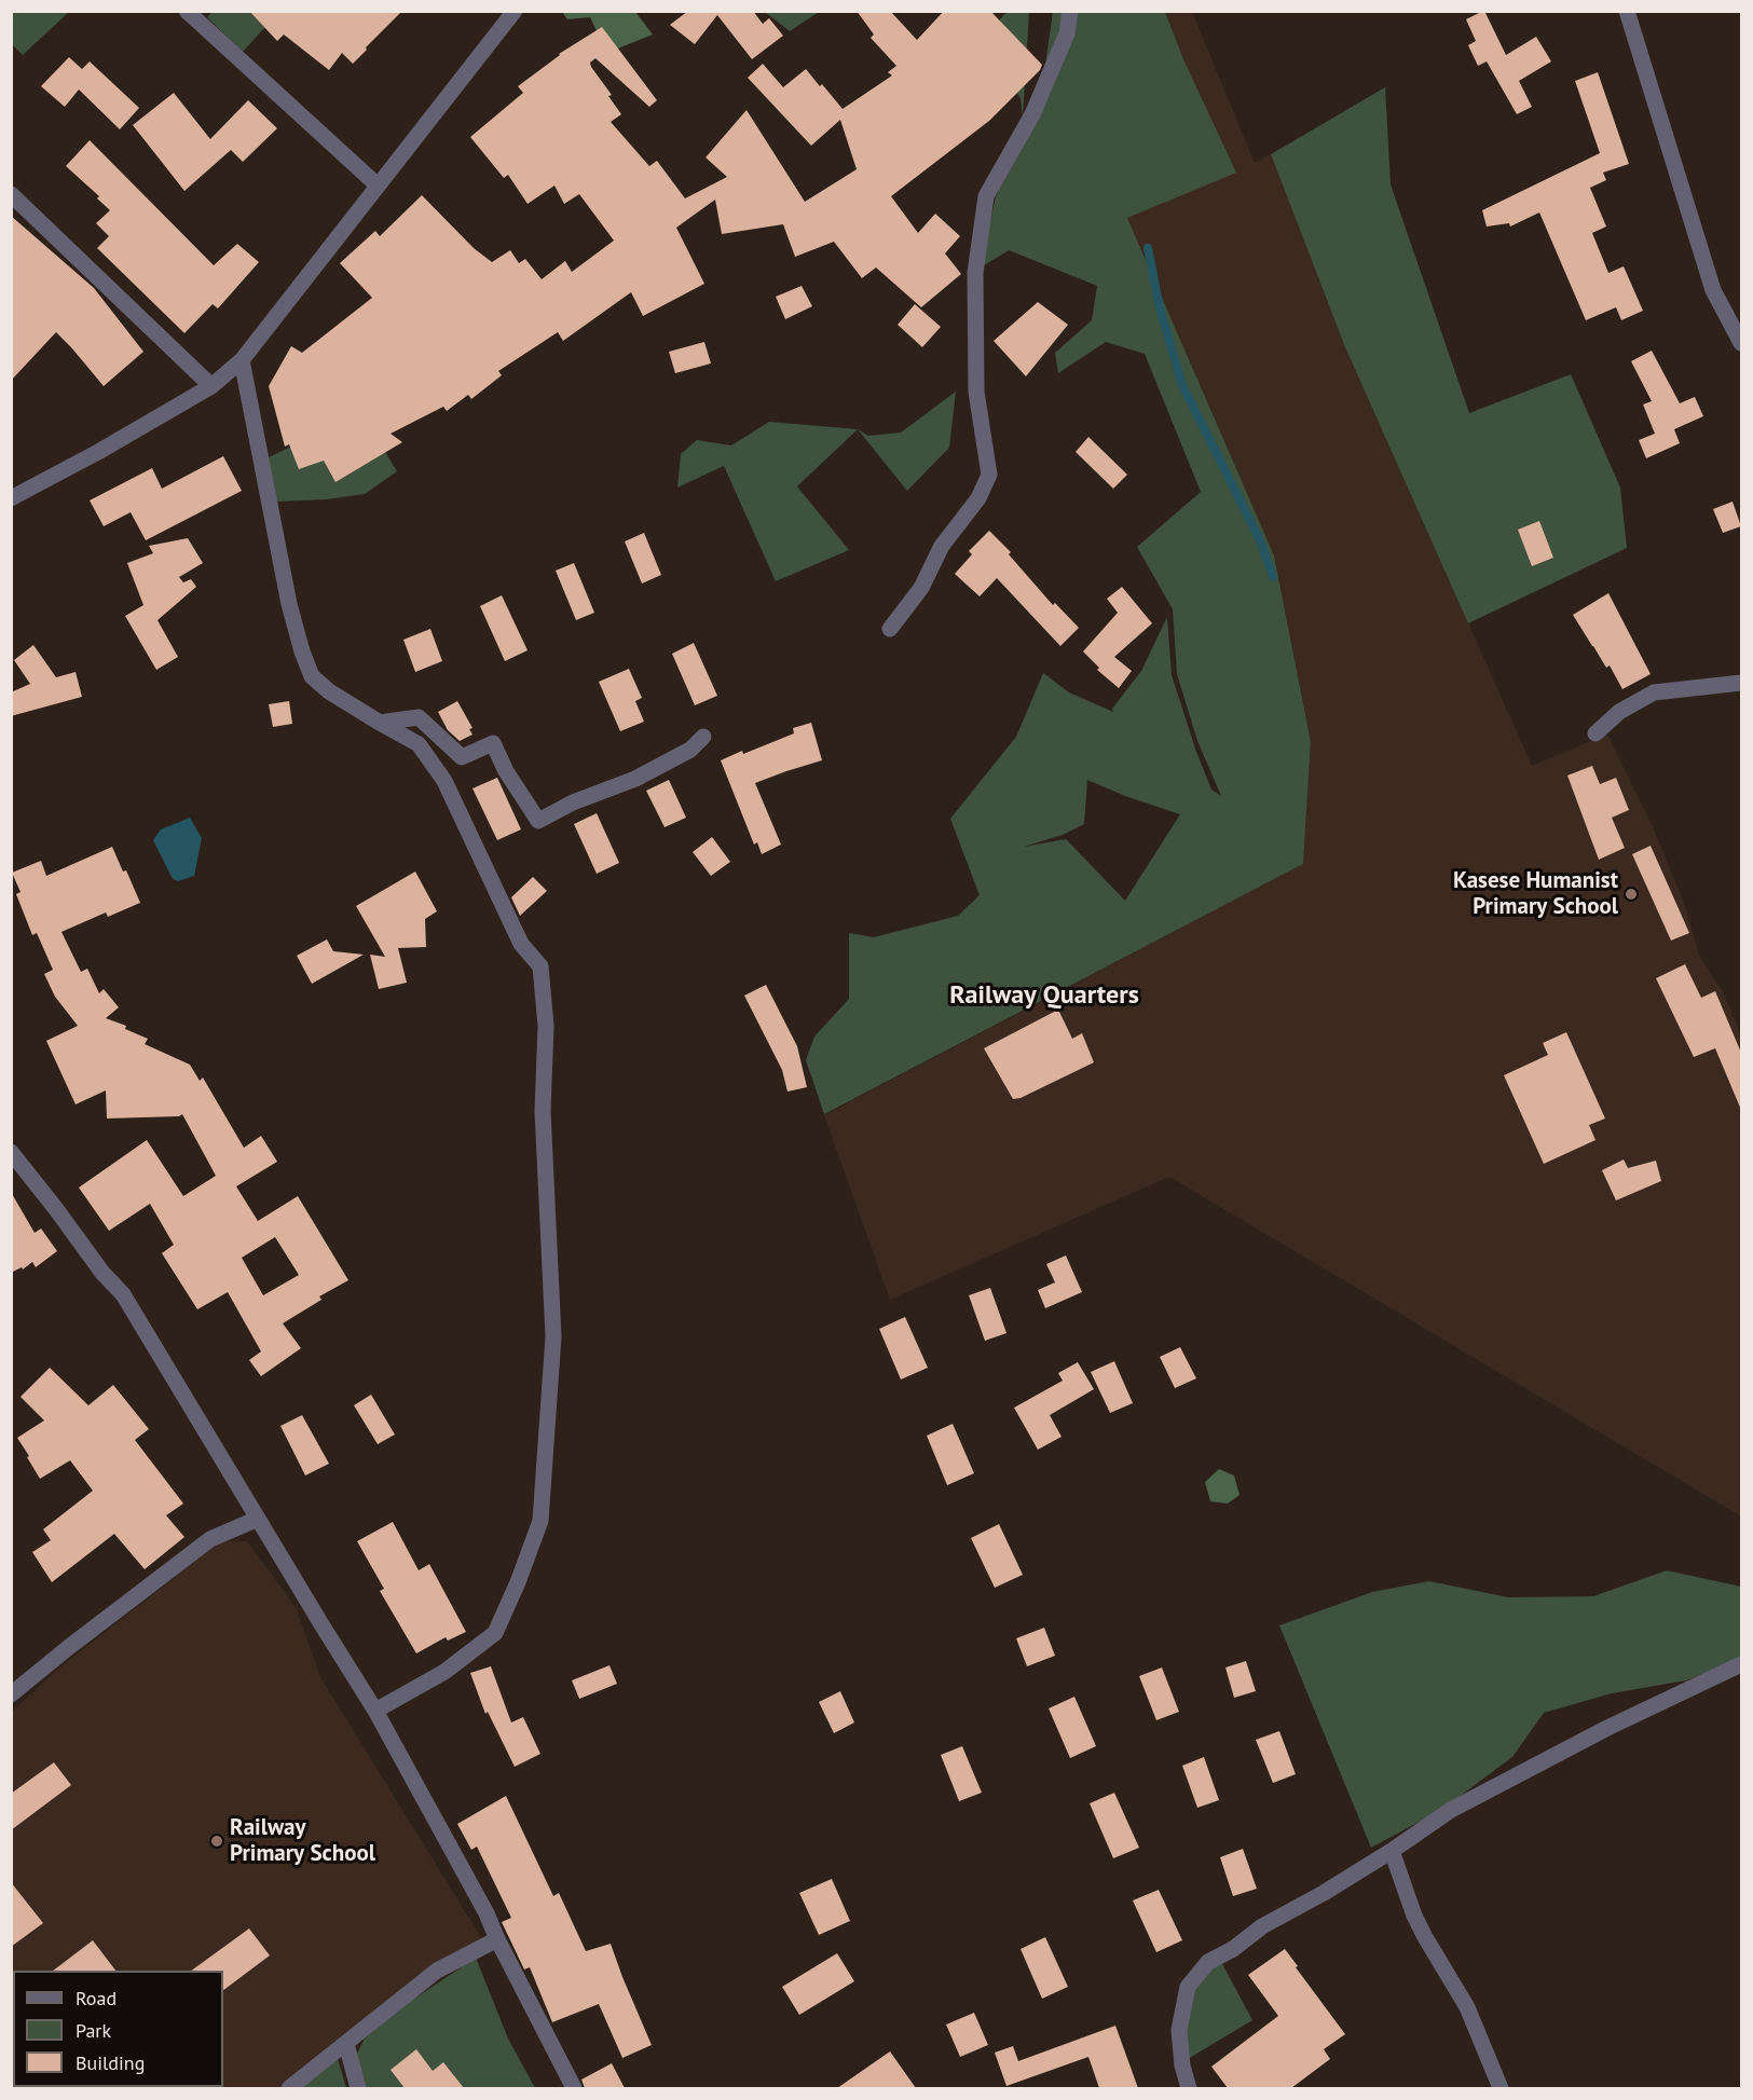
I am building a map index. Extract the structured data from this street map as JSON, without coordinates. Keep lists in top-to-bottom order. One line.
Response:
{"districts":["Railway Quarters"],"places":["Kasese Humanist Primary School","Railway Primary School"],"legend":["Road","Park","Building"]}
